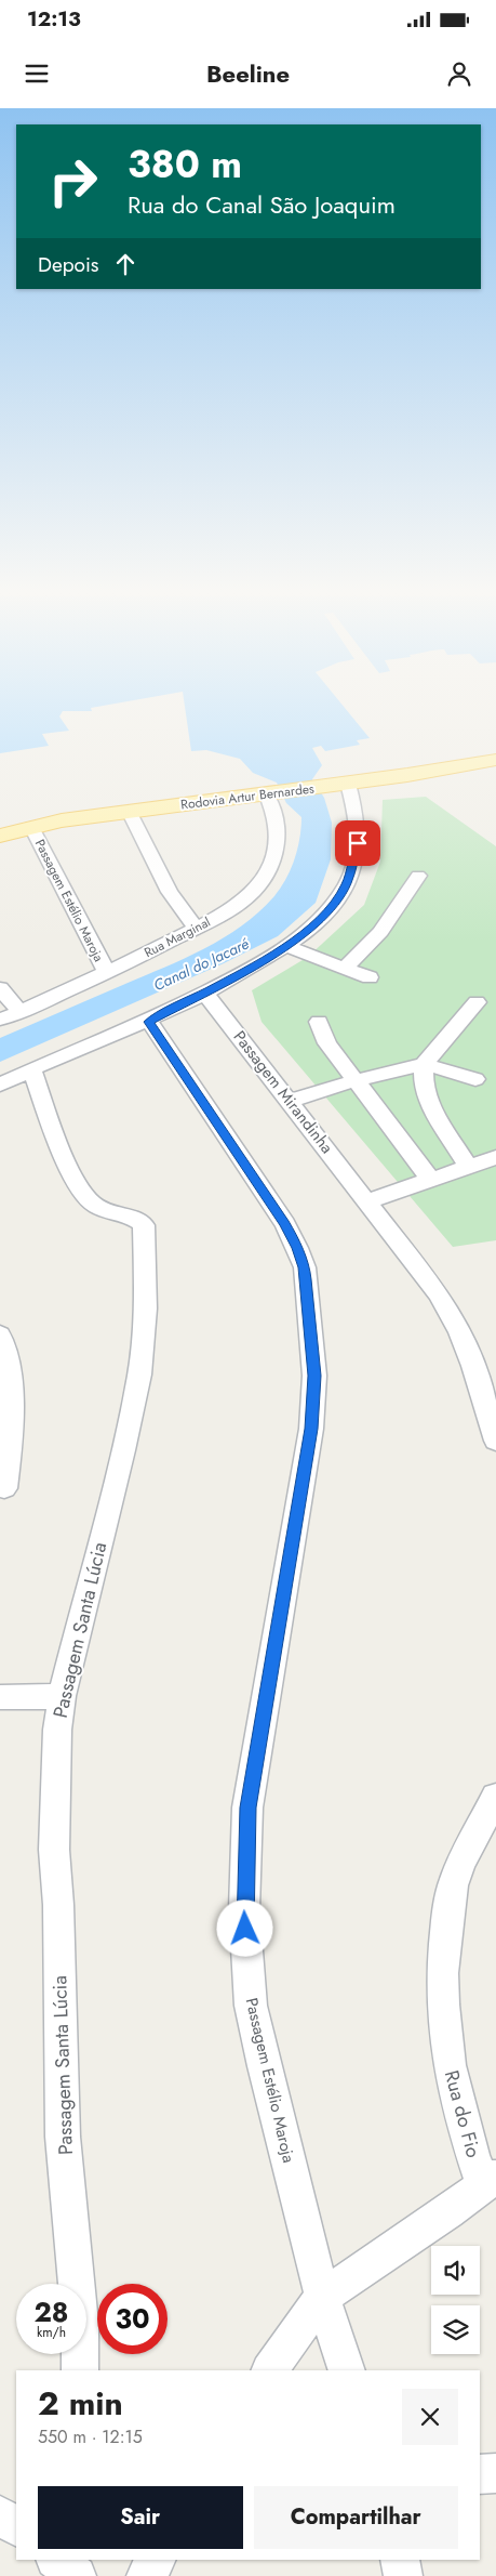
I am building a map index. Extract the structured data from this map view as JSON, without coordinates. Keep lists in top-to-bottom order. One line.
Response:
{"streets":{"main road":["Rodovia Artur Bernardes"],"street":["Passagem Estélio Maroja","Rua Marginal","Passagem Mirandinha","Passagem Santa Lúcia","Rua do Fio"]},"crossings":[["Rodovia Artur Bernardes","Passagem Estélio Maroja"],["Rodovia Artur Bernardes","Rua Marginal"],["Passagem Estélio Maroja","Rua Marginal"],["Passagem Estélio Maroja","Rua do Fio"]],"water":["Canal do Jacaré"],"page":{"status":"12:13","header":"Beeline","turn":["380 m","Rua do Canal São Joaquim"],"then":"Depois","speed":"28 km/h","limit":"30","heading":["2 min","550 m · 12:15"],"buttons":["Sair","Compartilhar"]}}
